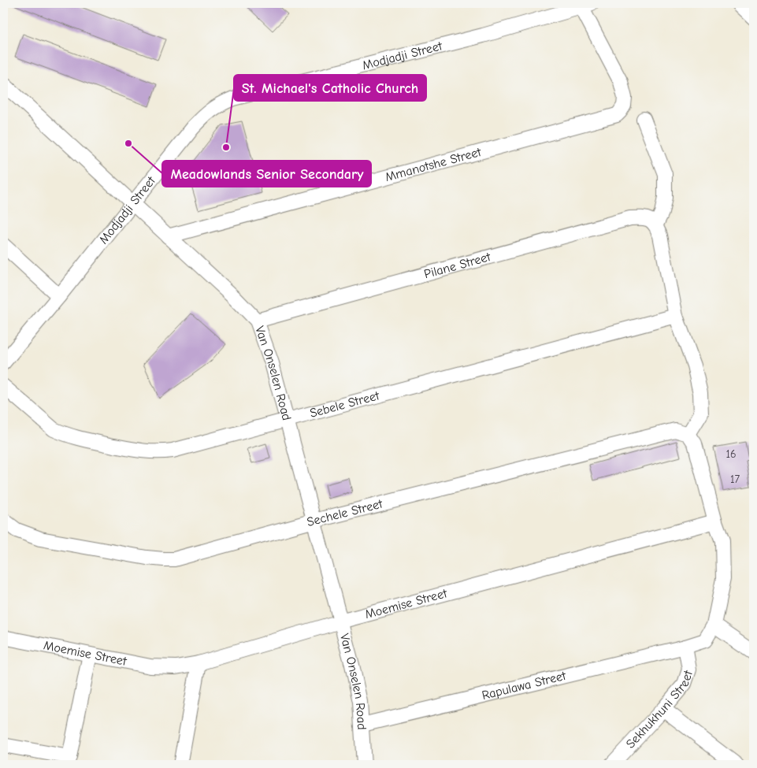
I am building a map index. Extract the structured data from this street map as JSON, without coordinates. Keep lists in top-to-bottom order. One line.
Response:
{"streets":{"street":["Modjadji Street","Mmanotshe Street","Pilane Street","Van Onselen Road","Sebele Street","Sechele Street","Moemise Street","Rapulawa Street","Sekhukhuni Street"]},"crossings":[["Modjadji Street","Mmanotshe Street"],["Modjadji Street","Van Onselen Road"],["Mmanotshe Street","Van Onselen Road"],["Pilane Street","Van Onselen Road"],["Van Onselen Road","Sebele Street"],["Van Onselen Road","Sechele Street"],["Van Onselen Road","Moemise Street"],["Van Onselen Road","Rapulawa Street"],["Rapulawa Street","Sekhukhuni Street"]],"places":["Meadowlands Senior Secondary","St. Michael's Catholic Church"],"house_numbers":["16","17"]}
